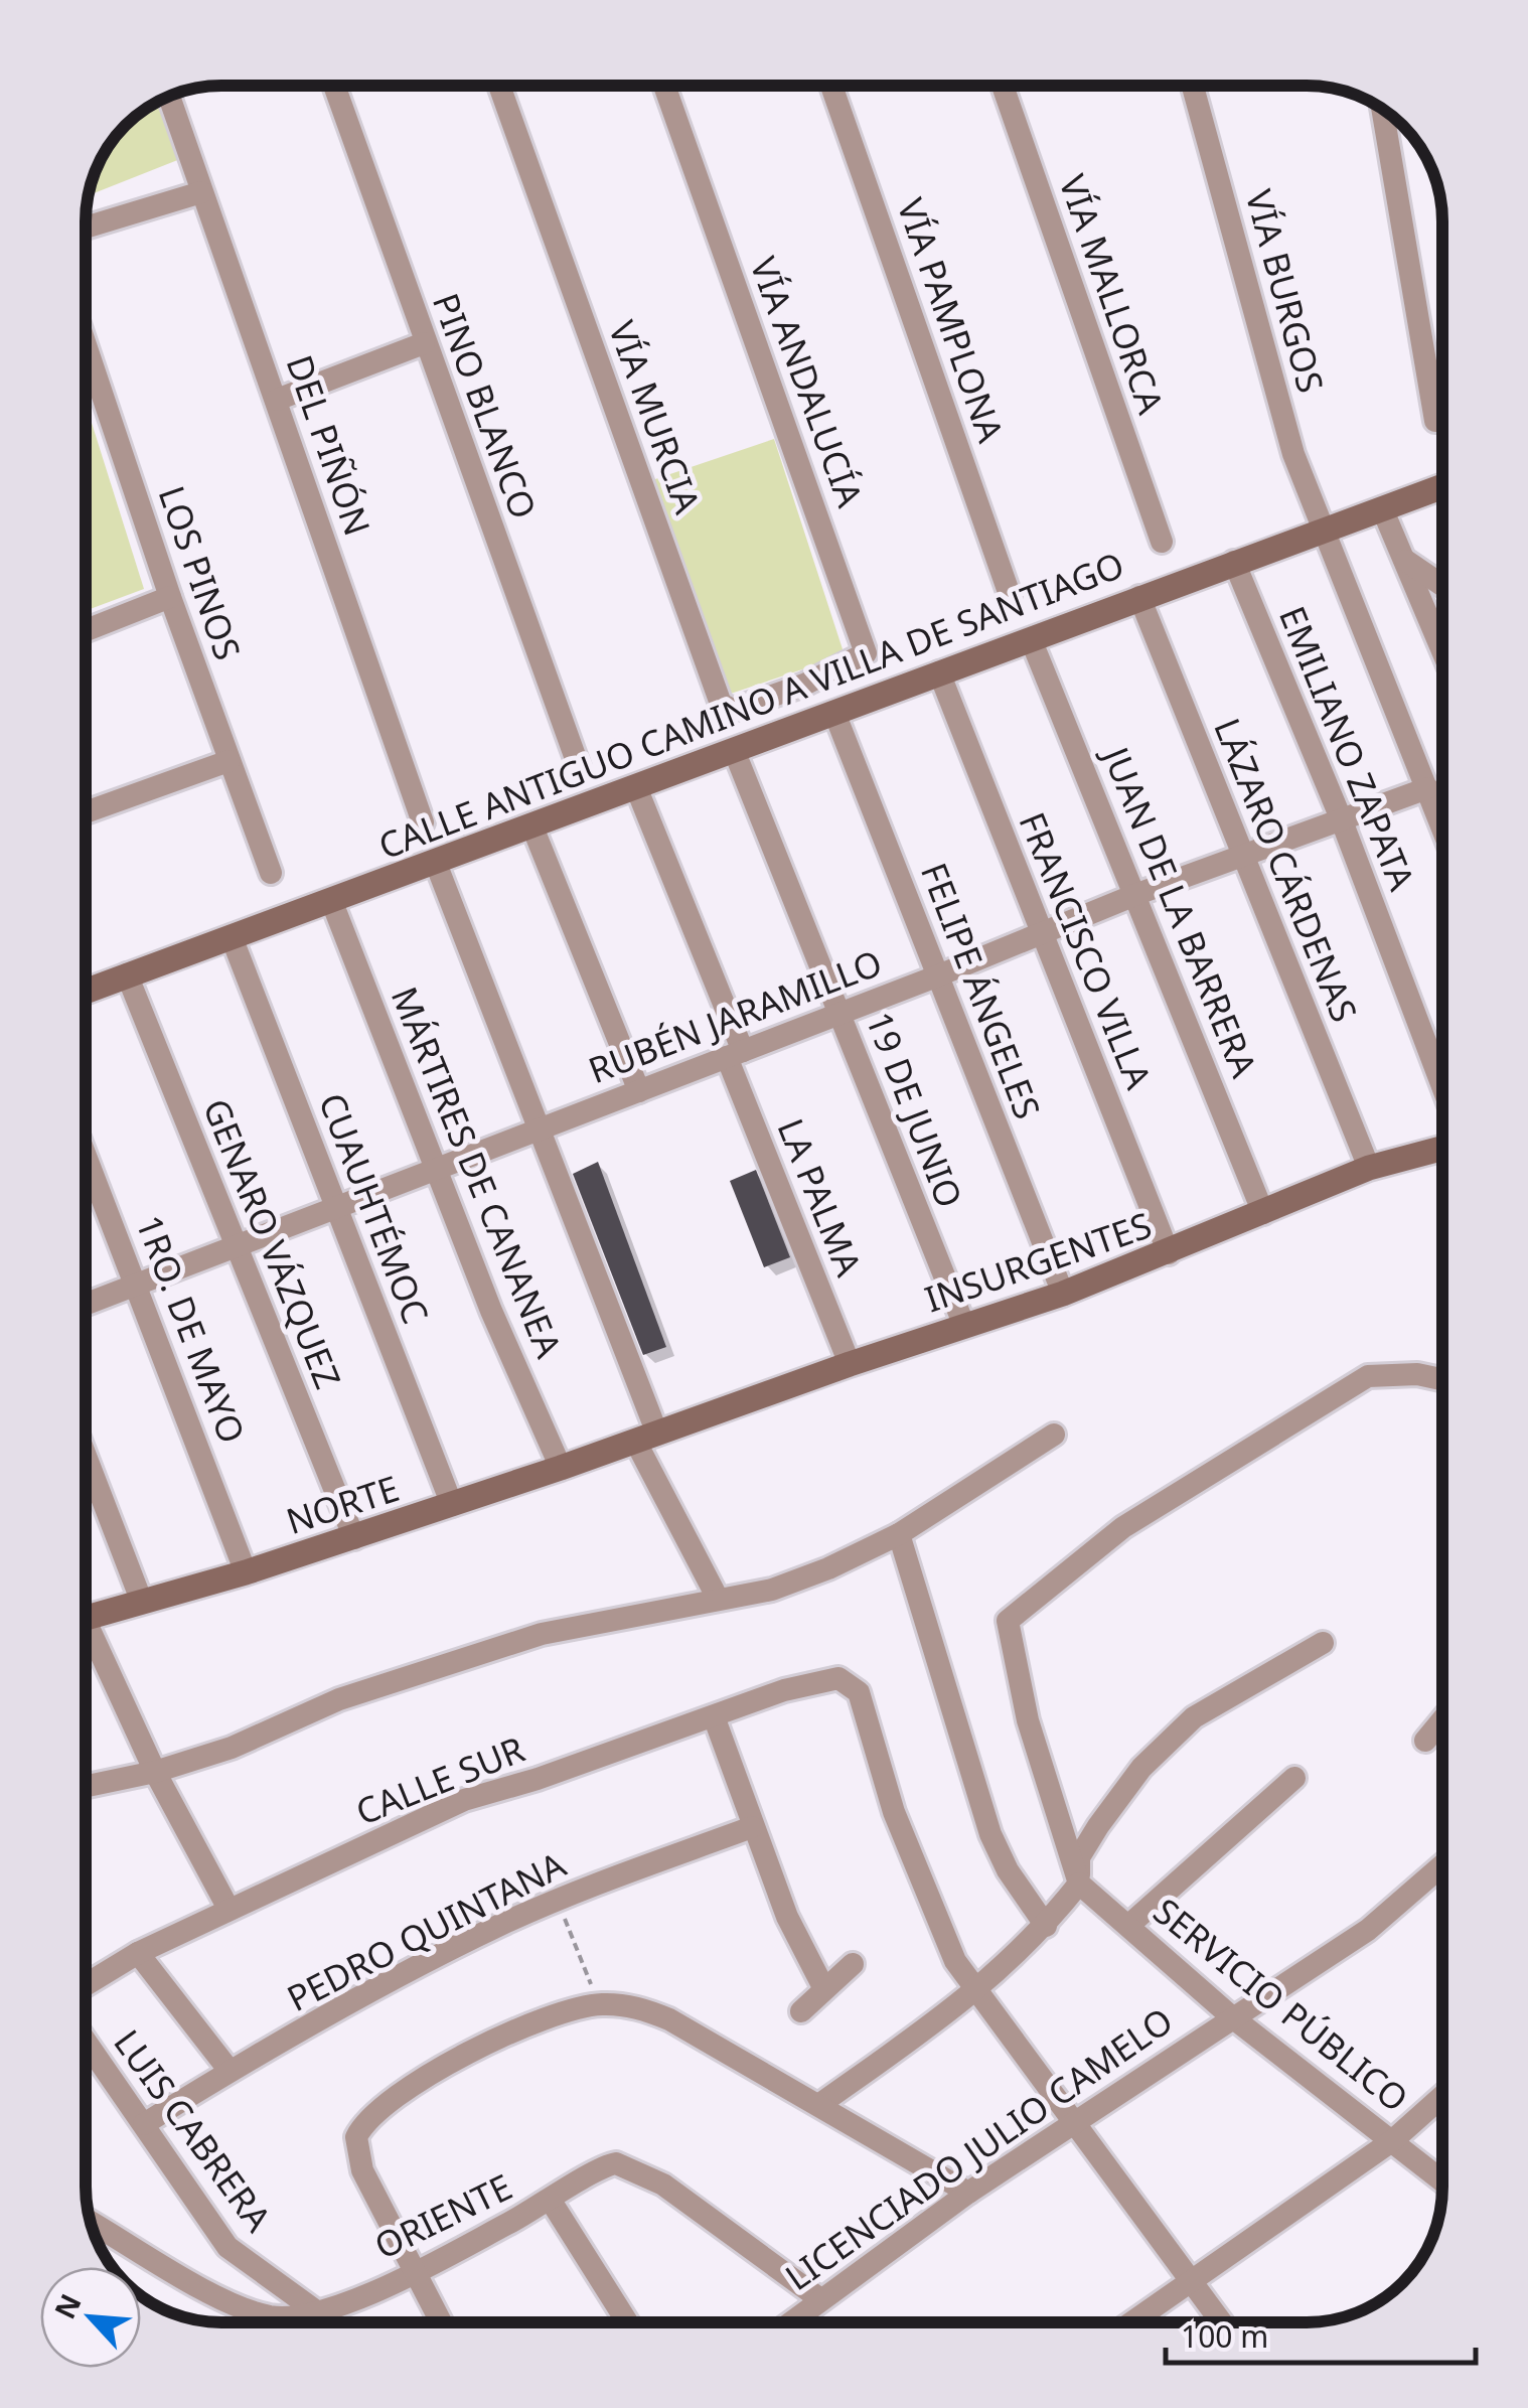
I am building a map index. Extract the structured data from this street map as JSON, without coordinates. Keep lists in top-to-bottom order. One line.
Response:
{"streets":{"street":["VÍA BURGOS","VÍA MALLORCA","VÍA PAMPLONA","VÍA ANDALUCÍA","PINO BLANCO","VÍA MURCIA","DEL PIÑÓN","LOS PINOS","CALLE ANTIGUO CAMINO A VILLA DE SANTIAGO","EMILIANO ZAPATA","LÁZARO CÁRDENAS","JUAN DE LA BARRERA","FRANCISCO VILLA","FELIPE ÁNGELES","RUBÉN JARAMILLO","19 DE JUNIO","MÁRTIRES DE CANANEA","LA PALMA","CUAUHTÉMOC","GENARO VÁZQUEZ","INSURGENTES","1RO. DE MAYO","NORTE","CALLE SUR","PEDRO QUINTANA","SERVICIO PÚBLICO","LUIS CABRERA","LICENCIADO JULIO CAMELO","ORIENTE"]},"crossings":[["VÍA BURGOS","CALLE ANTIGUO CAMINO A VILLA DE SANTIAGO"],["VÍA BURGOS","RUBÉN JARAMILLO"],["VÍA ANDALUCÍA","VÍA MURCIA"],["CALLE ANTIGUO CAMINO A VILLA DE SANTIAGO","EMILIANO ZAPATA"],["CALLE ANTIGUO CAMINO A VILLA DE SANTIAGO","LÁZARO CÁRDENAS"],["CALLE ANTIGUO CAMINO A VILLA DE SANTIAGO","JUAN DE LA BARRERA"],["CALLE ANTIGUO CAMINO A VILLA DE SANTIAGO","FRANCISCO VILLA"],["CALLE ANTIGUO CAMINO A VILLA DE SANTIAGO","FELIPE ÁNGELES"],["CALLE ANTIGUO CAMINO A VILLA DE SANTIAGO","19 DE JUNIO"],["CALLE ANTIGUO CAMINO A VILLA DE SANTIAGO","MÁRTIRES DE CANANEA"],["CALLE ANTIGUO CAMINO A VILLA DE SANTIAGO","LA PALMA"],["CALLE ANTIGUO CAMINO A VILLA DE SANTIAGO","CUAUHTÉMOC"],["CALLE ANTIGUO CAMINO A VILLA DE SANTIAGO","GENARO VÁZQUEZ"],["EMILIANO ZAPATA","RUBÉN JARAMILLO"],["LÁZARO CÁRDENAS","RUBÉN JARAMILLO"],["LÁZARO CÁRDENAS","INSURGENTES"],["JUAN DE LA BARRERA","RUBÉN JARAMILLO"],["JUAN DE LA BARRERA","INSURGENTES"],["FRANCISCO VILLA","RUBÉN JARAMILLO"],["FRANCISCO VILLA","INSURGENTES"],["FELIPE ÁNGELES","RUBÉN JARAMILLO"],["FELIPE ÁNGELES","INSURGENTES"],["RUBÉN JARAMILLO","19 DE JUNIO"],["RUBÉN JARAMILLO","MÁRTIRES DE CANANEA"],["RUBÉN JARAMILLO","LA PALMA"],["RUBÉN JARAMILLO","CUAUHTÉMOC"],["RUBÉN JARAMILLO","GENARO VÁZQUEZ"],["RUBÉN JARAMILLO","1RO. DE MAYO"],["19 DE JUNIO","INSURGENTES"],["MÁRTIRES DE CANANEA","NORTE"],["LA PALMA","INSURGENTES"],["CUAUHTÉMOC","NORTE"],["GENARO VÁZQUEZ","NORTE"],["INSURGENTES","NORTE"],["1RO. DE MAYO","NORTE"],["PEDRO QUINTANA","LUIS CABRERA"],["SERVICIO PÚBLICO","LICENCIADO JULIO CAMELO"],["LUIS CABRERA","ORIENTE"],["LICENCIADO JULIO CAMELO","ORIENTE"]],"scale_bar":"100 m","north":"top left"}
